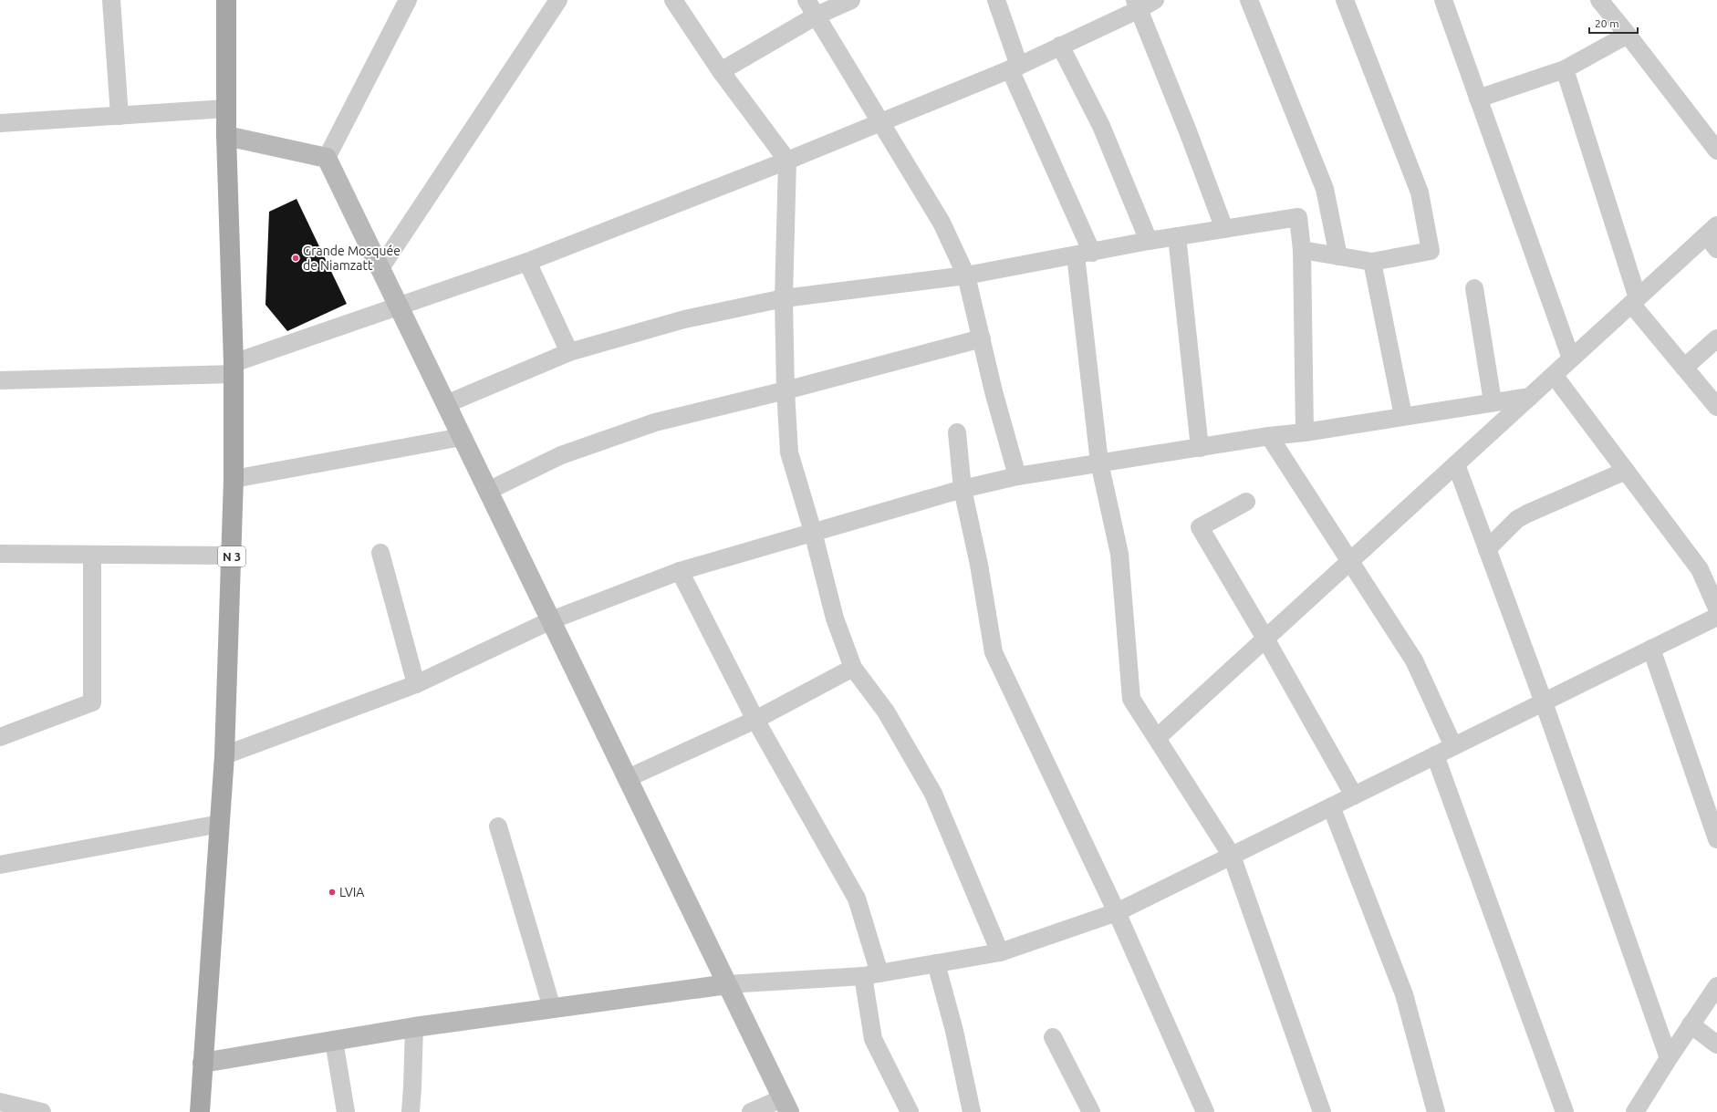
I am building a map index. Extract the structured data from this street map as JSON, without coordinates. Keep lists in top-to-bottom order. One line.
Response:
{"streets":{"main road":["N 3"]},"places":["Grande Mosquée de Niamzatt","LVIA"],"scale_bar":"20 m"}
